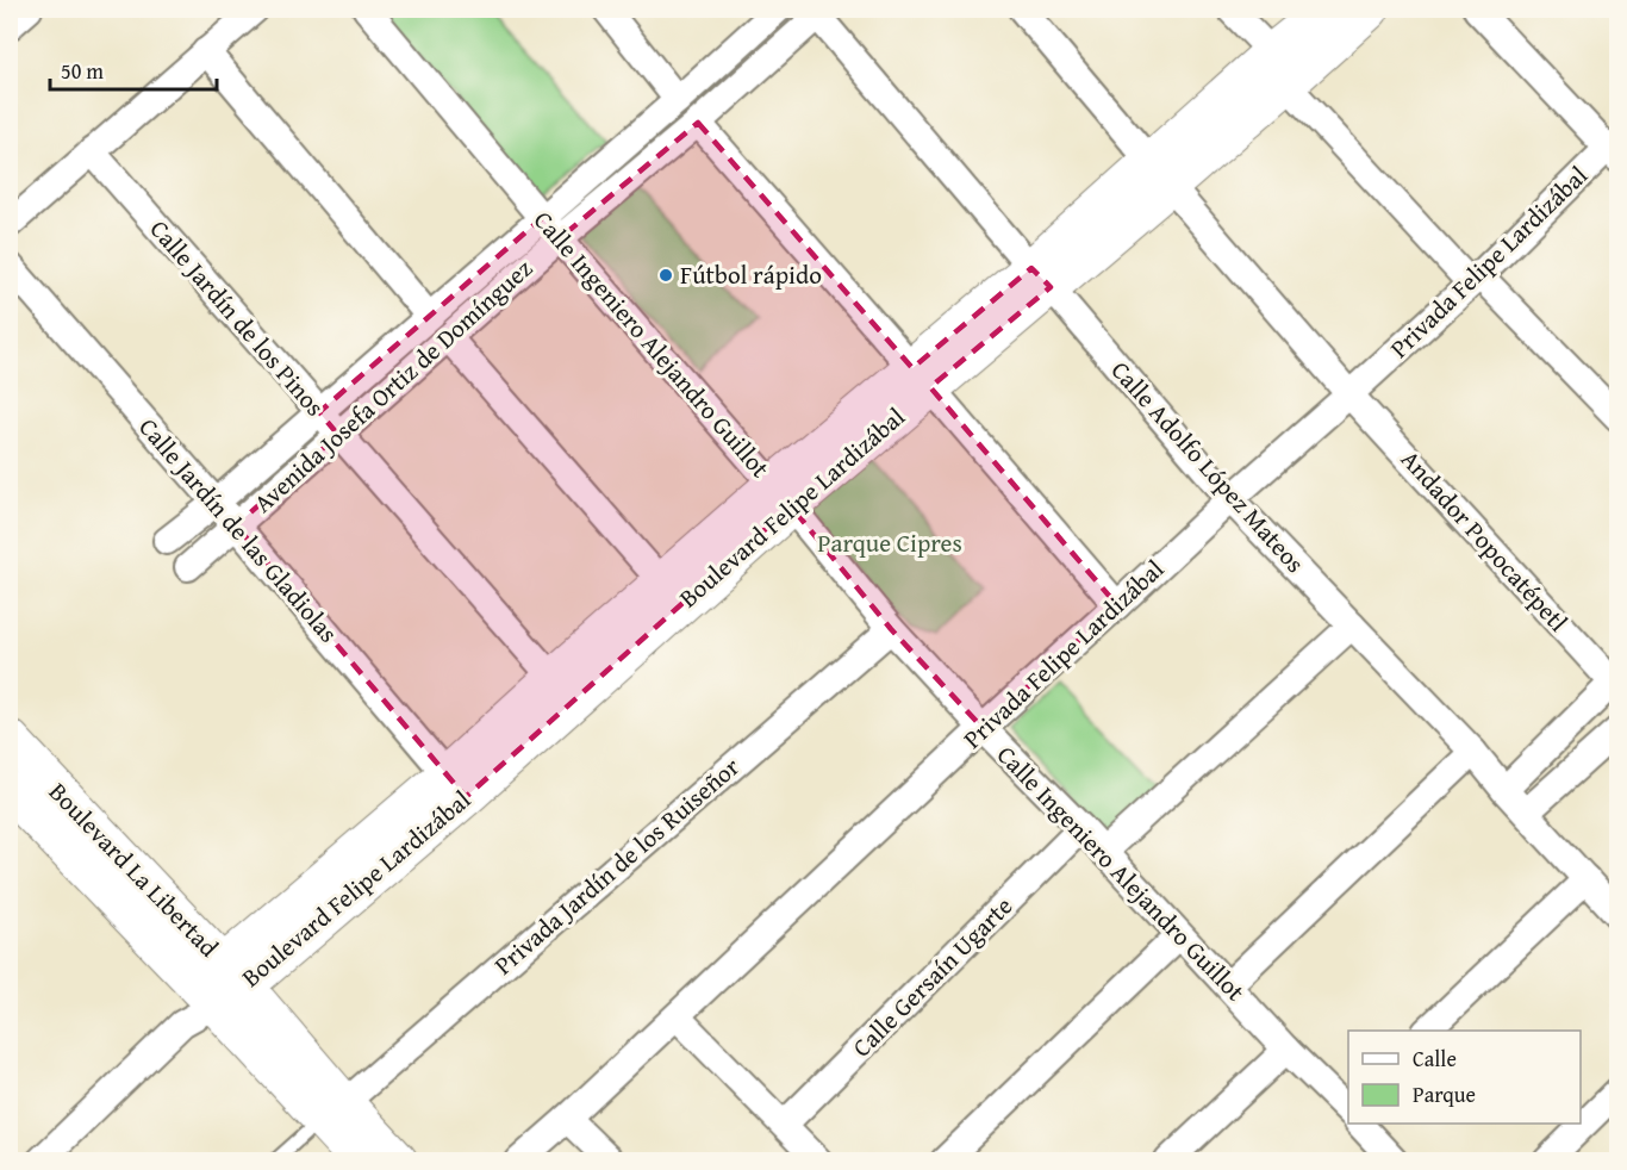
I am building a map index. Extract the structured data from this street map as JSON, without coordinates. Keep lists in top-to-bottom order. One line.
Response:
{"streets":{"main road":["Boulevard Felipe Lardizábal","Boulevard La Libertad"],"street":["Privada Felipe Lardizábal","Calle Jardín de los Pinos","Calle Ingeniero Alejandro Guillot","Avenida Josefa Ortiz de Domínguez","Calle Adolfo López Mateos","Calle Jardín de las Gladiolas","Andador Popocatépetl","Privada Jardín de los Ruiseñor","Calle Gersaín Ugarte"]},"crossings":[["Privada Felipe Lardizábal","Calle Ingeniero Alejandro Guillot"],["Privada Felipe Lardizábal","Calle Adolfo López Mateos"],["Privada Felipe Lardizábal","Andador Popocatépetl"],["Calle Jardín de los Pinos","Avenida Josefa Ortiz de Domínguez"],["Calle Jardín de los Pinos","Boulevard Felipe Lardizábal"],["Calle Ingeniero Alejandro Guillot","Avenida Josefa Ortiz de Domínguez"],["Calle Ingeniero Alejandro Guillot","Boulevard Felipe Lardizábal"],["Calle Ingeniero Alejandro Guillot","Privada Jardín de los Ruiseñor"],["Calle Ingeniero Alejandro Guillot","Calle Gersaín Ugarte"],["Avenida Josefa Ortiz de Domínguez","Calle Adolfo López Mateos"],["Avenida Josefa Ortiz de Domínguez","Calle Jardín de las Gladiolas"],["Calle Adolfo López Mateos","Boulevard Felipe Lardizábal"],["Boulevard Felipe Lardizábal","Calle Jardín de las Gladiolas"],["Boulevard Felipe Lardizábal","Andador Popocatépetl"],["Boulevard Felipe Lardizábal","Boulevard La Libertad"],["Privada Jardín de los Ruiseñor","Boulevard La Libertad"]],"parks":["Parque Cipres"],"places":["Fútbol rápido"],"legend":["Calle","Parque"],"scale_bar":"50 m"}
